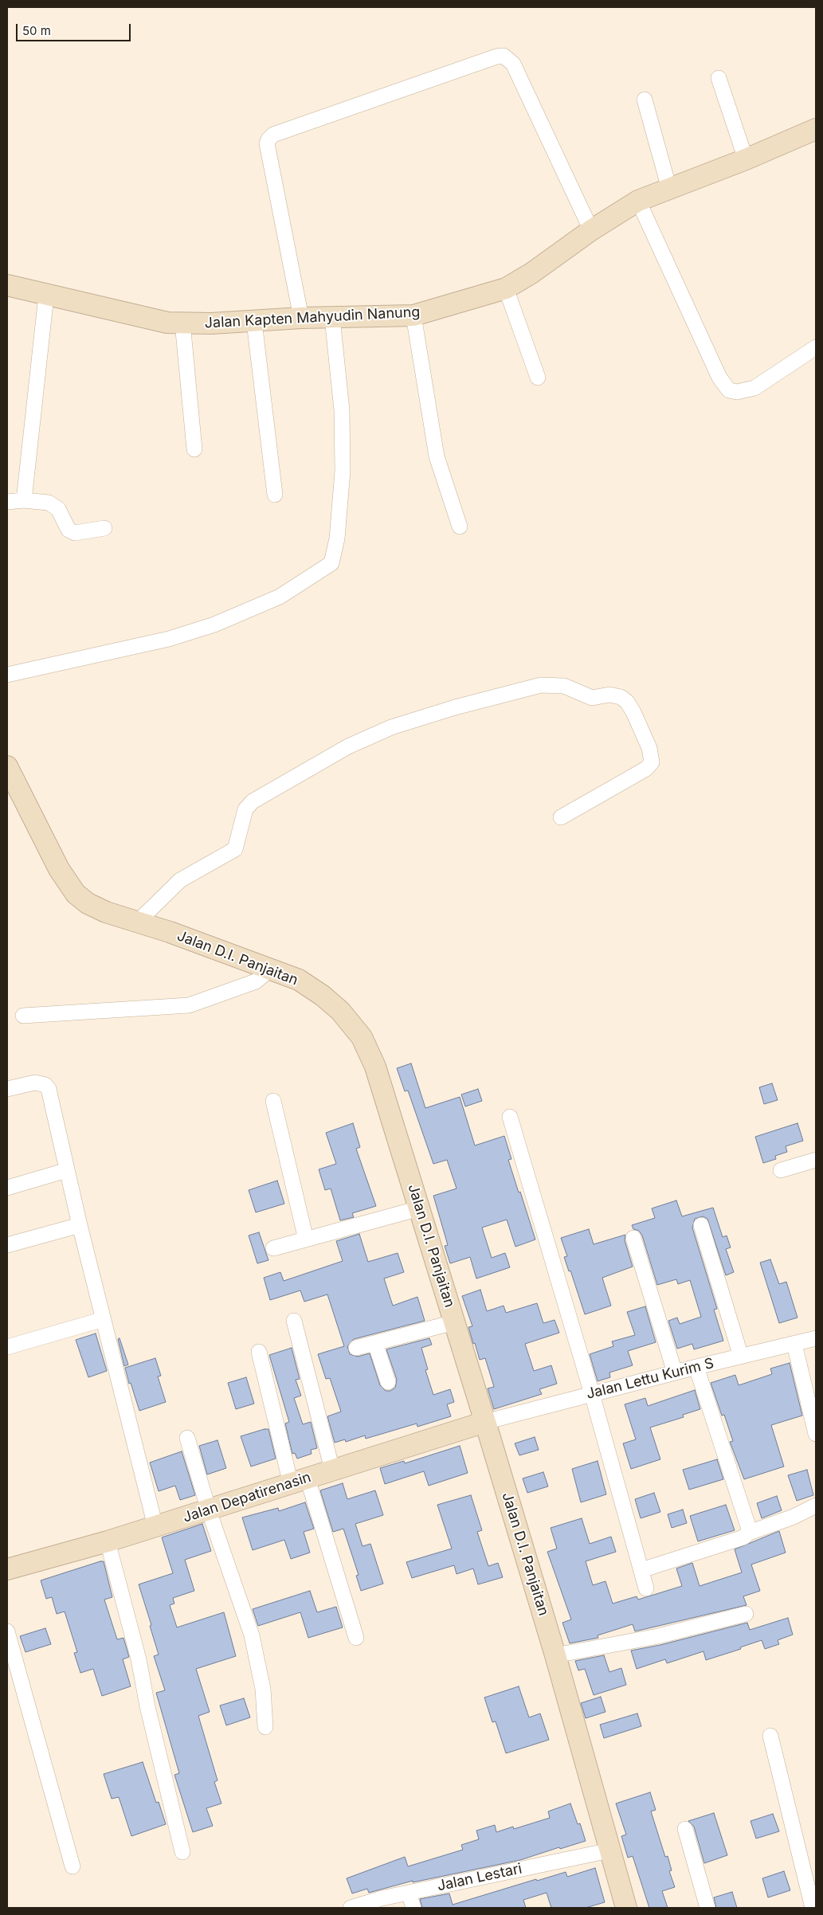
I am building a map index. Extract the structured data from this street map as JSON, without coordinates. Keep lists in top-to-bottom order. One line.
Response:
{"streets":{"main road":["Jalan Kapten Mahyudin Nanung","Jalan D.I. Panjaitan","Jalan Depatirenasin"],"street":["Jalan Lettu Kurim S","Jalan Lestari"]},"crossings":[["Jalan D.I. Panjaitan","Jalan Lettu Kurim S"],["Jalan D.I. Panjaitan","Jalan Depatirenasin"],["Jalan D.I. Panjaitan","Jalan Lestari"],["Jalan Lettu Kurim S","Jalan Depatirenasin"]],"scale_bar":"50 m"}
